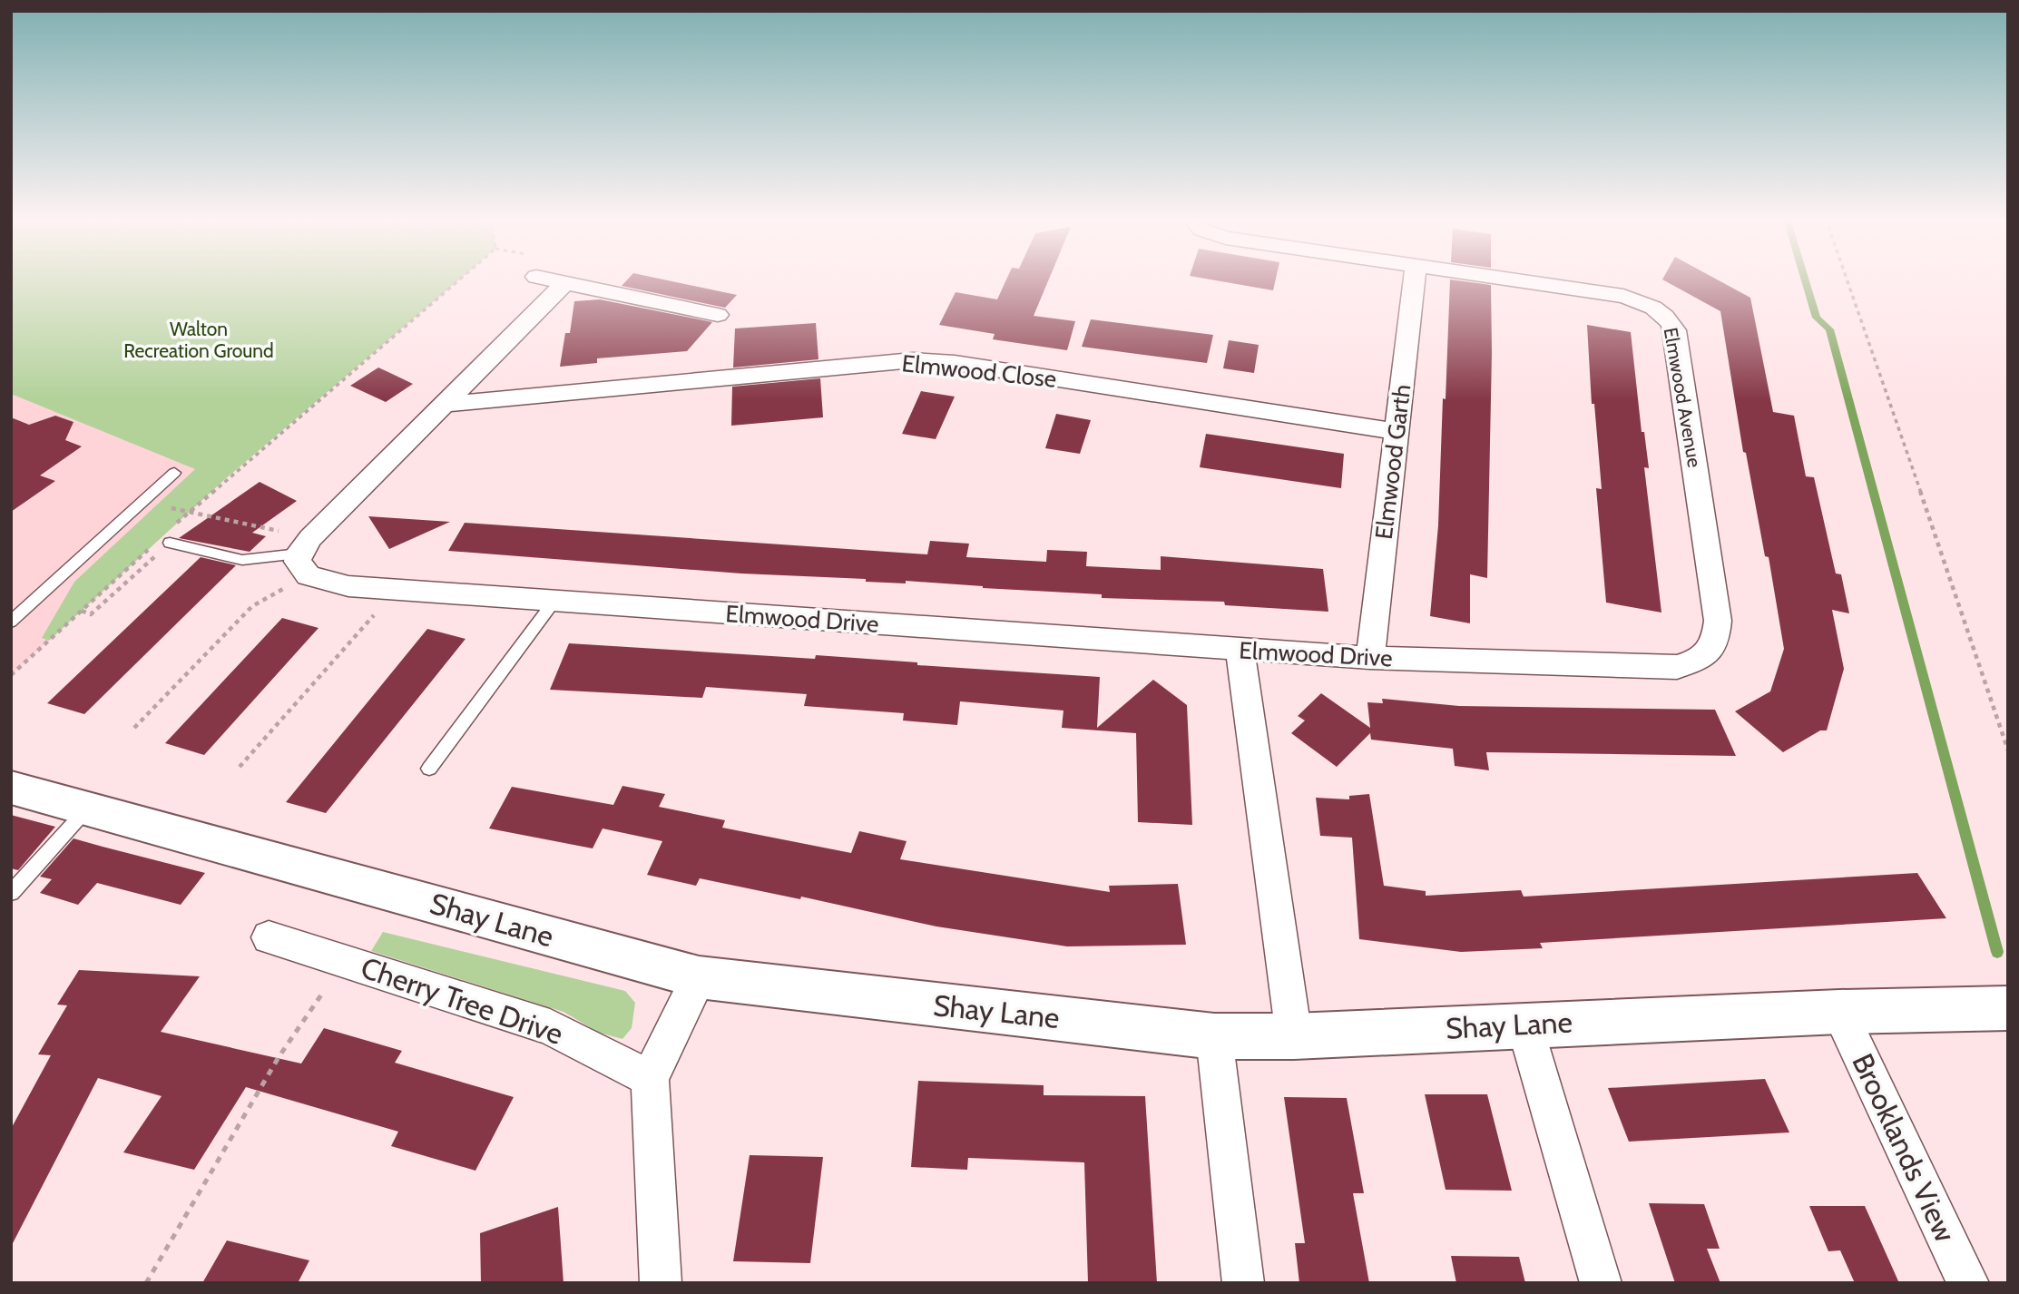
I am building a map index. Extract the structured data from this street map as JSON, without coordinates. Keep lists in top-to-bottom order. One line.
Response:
{"streets":{"main road":["Shay Lane"],"street":["Elmwood Close","Elmwood Avenue","Elmwood Garth","Elmwood Drive","Cherry Tree Drive","Brooklands View"]},"crossings":[["Elmwood Close","Elmwood Garth"],["Elmwood Avenue","Elmwood Drive"],["Elmwood Garth","Elmwood Drive"],["Shay Lane","Brooklands View"]],"parks":["Walton Recreation Ground"]}
